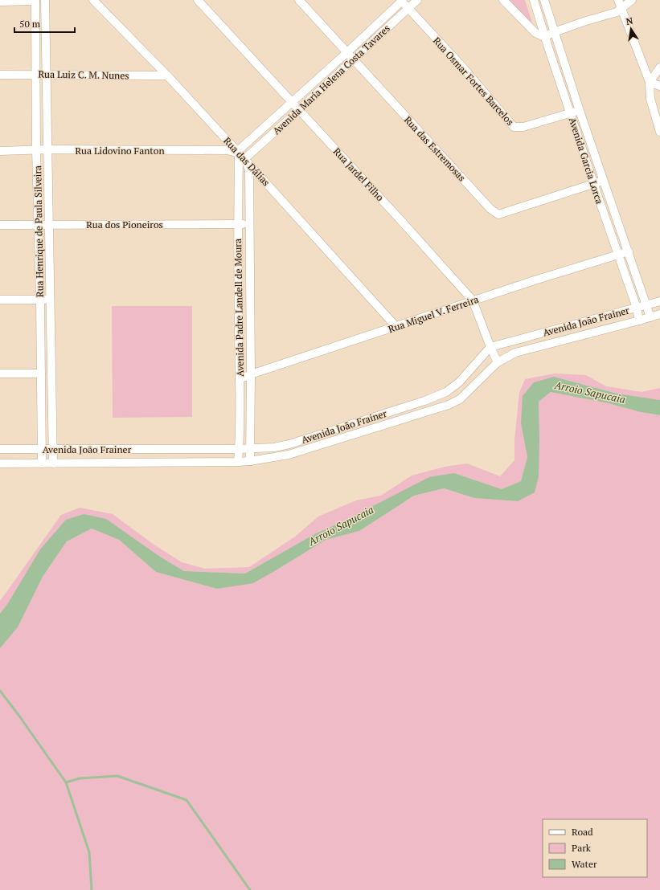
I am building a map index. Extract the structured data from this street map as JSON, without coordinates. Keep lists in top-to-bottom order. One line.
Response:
{"streets":{"street":["Rua Luiz C. M. Nunes","Avenida Maria Helena Costa Tavares","Rua Osmar Fortes Barcelos","Rua das Estremosas","Rua Lidovino Fanton","Avenida Garcia Lorca","Rua das Dálias","Rua Jardel Filho","Rua dos Pioneiros","Rua Henrique de Paula Silveira","Avenida Padre Landell de Moura","Rua Miguel V. Ferreira","Avenida João Frainer"]},"crossings":[["Rua Luiz C. M. Nunes","Rua das Dálias"],["Rua Luiz C. M. Nunes","Rua Henrique de Paula Silveira"],["Avenida Maria Helena Costa Tavares","Rua Osmar Fortes Barcelos"],["Avenida Maria Helena Costa Tavares","Rua das Estremosas"],["Avenida Maria Helena Costa Tavares","Rua Lidovino Fanton"],["Avenida Maria Helena Costa Tavares","Rua das Dálias"],["Avenida Maria Helena Costa Tavares","Rua Jardel Filho"],["Avenida Maria Helena Costa Tavares","Avenida Padre Landell de Moura"],["Rua Osmar Fortes Barcelos","Avenida Garcia Lorca"],["Rua das Estremosas","Avenida Garcia Lorca"],["Rua Lidovino Fanton","Rua das Dálias"],["Rua Lidovino Fanton","Rua Henrique de Paula Silveira"],["Rua Lidovino Fanton","Avenida Padre Landell de Moura"],["Avenida Garcia Lorca","Rua Miguel V. Ferreira"],["Avenida Garcia Lorca","Avenida João Frainer"],["Rua das Dálias","Avenida Padre Landell de Moura"],["Rua das Dálias","Rua Miguel V. Ferreira"],["Rua Jardel Filho","Rua Miguel V. Ferreira"],["Rua Jardel Filho","Avenida João Frainer"],["Rua dos Pioneiros","Rua Henrique de Paula Silveira"],["Rua dos Pioneiros","Avenida Padre Landell de Moura"],["Rua Henrique de Paula Silveira","Avenida João Frainer"],["Avenida Padre Landell de Moura","Rua Miguel V. Ferreira"],["Avenida Padre Landell de Moura","Avenida João Frainer"]],"water":["Arroio Sapucaia"],"legend":["Road","Park","Water"],"scale_bar":"50 m","north":"top"}
